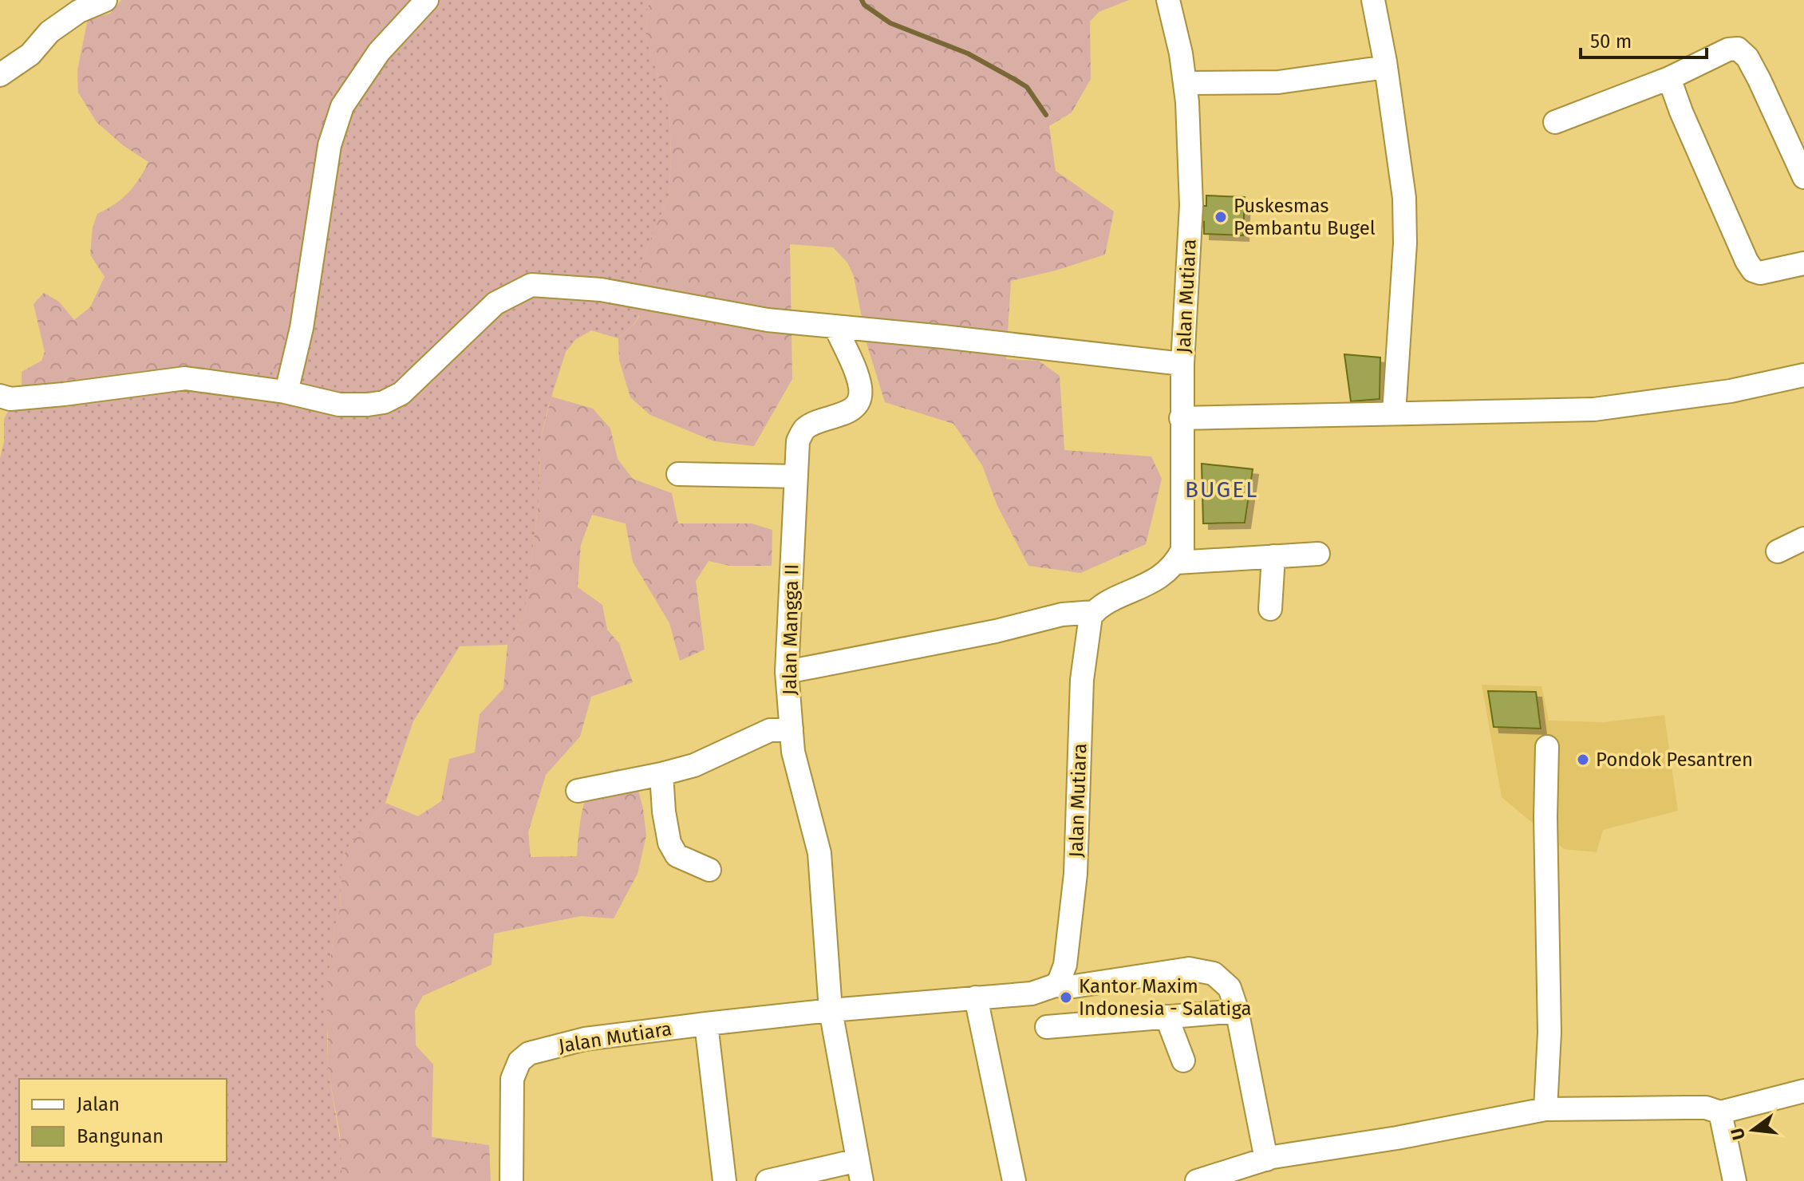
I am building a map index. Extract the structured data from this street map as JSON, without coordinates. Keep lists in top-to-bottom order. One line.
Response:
{"streets":{"street":["Jalan Mutiara","Jalan Mangga II"]},"crossings":[["Jalan Mutiara","Jalan Mangga II"]],"districts":["BUGEL"],"places":["Puskesmas Pembantu Bugel","Pondok Pesantren","Kantor Maxim Indonesia - Salatiga"],"legend":["Jalan","Bangunan"],"scale_bar":"50 m","north":"left"}
